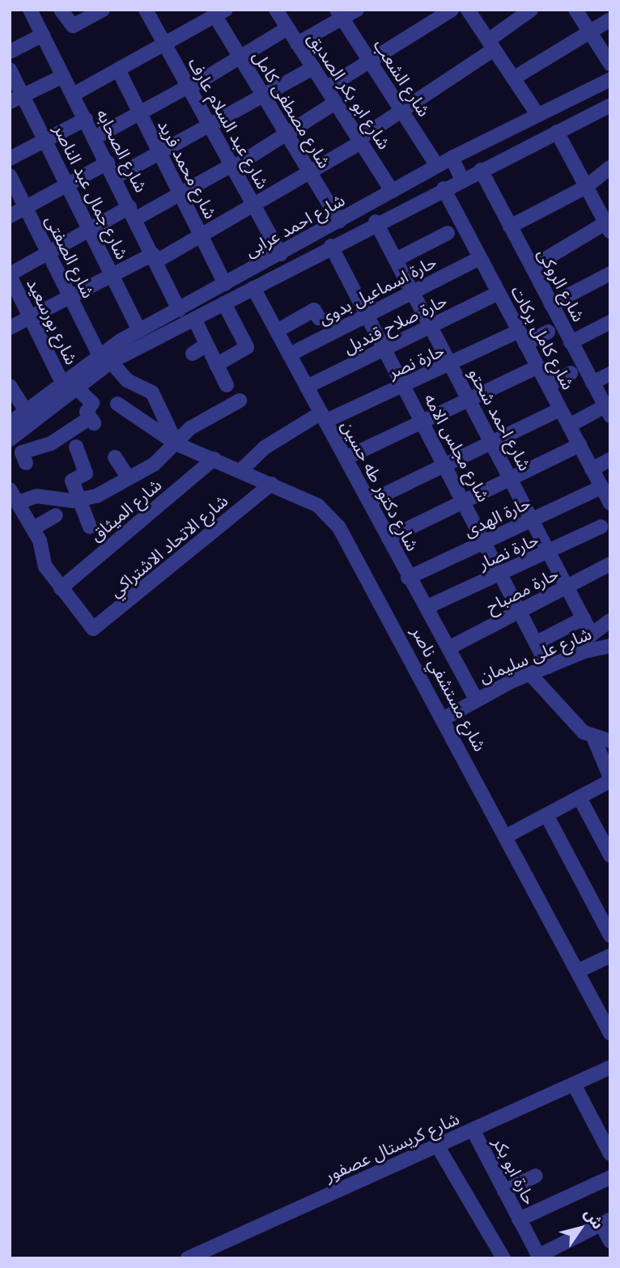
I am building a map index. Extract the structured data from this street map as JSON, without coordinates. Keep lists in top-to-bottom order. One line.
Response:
{"streets":{"street":["شارع الشعب","شارع ابو بكر الصديق","شارع مصطفى كامل","شارع عبد السلام عارف","شارع الصحابه","شارع محمد فريد","شارع جمال عبد الناصر","شارع احمد عرابى","شارع الصفتى","شارع الروكى","حارة اسماعيل بدوى","شارع بورسعيد","حارة صلاح قنديل","شارع كامل بركات","حارة نصر","شارع احمد شحتو","شارع مجلس الامه","شارع دكتور طه حسين","شارع الميثاق","حارة الهدى","شارع الاتحاد الاشتراكي","حارة نصار","حارة مصباح","شارع على سليمان","شارع مستشفي ناصر","شارع كريستال عصفور","حارة ابو بكر"]},"crossings":[["شارع الشعب","شارع احمد عرابى"],["شارع ابو بكر الصديق","شارع احمد عرابى"],["شارع مصطفى كامل","شارع احمد عرابى"],["شارع عبد السلام عارف","شارع احمد عرابى"],["شارع الصحابه","شارع احمد عرابى"],["شارع محمد فريد","شارع احمد عرابى"],["شارع جمال عبد الناصر","شارع احمد عرابى"],["شارع احمد عرابى","شارع الصفتى"],["شارع احمد عرابى","شارع الروكى"],["شارع احمد عرابى","شارع بورسعيد"],["شارع احمد عرابى","شارع كامل بركات"],["شارع احمد عرابى","شارع احمد شحتو"],["شارع احمد عرابى","شارع مجلس الامه"],["شارع احمد عرابى","شارع دكتور طه حسين"],["شارع الصفتى","شارع مستشفي ناصر"],["حارة اسماعيل بدوى","شارع كامل بركات"],["حارة اسماعيل بدوى","شارع احمد شحتو"],["حارة اسماعيل بدوى","شارع مجلس الامه"],["حارة اسماعيل بدوى","شارع دكتور طه حسين"],["حارة صلاح قنديل","شارع كامل بركات"],["حارة صلاح قنديل","شارع احمد شحتو"],["حارة صلاح قنديل","شارع مجلس الامه"],["حارة صلاح قنديل","شارع دكتور طه حسين"],["شارع كامل بركات","حارة نصر"],["شارع كامل بركات","حارة الهدى"],["حارة نصر","شارع احمد شحتو"],["حارة نصر","شارع مجلس الامه"],["حارة نصر","شارع دكتور طه حسين"],["حارة نصر","شارع مستشفي ناصر"],["شارع احمد شحتو","حارة الهدى"],["شارع احمد شحتو","حارة نصار"],["شارع احمد شحتو","حارة مصباح"],["شارع مجلس الامه","حارة الهدى"],["شارع مجلس الامه","حارة نصار"],["شارع مجلس الامه","حارة مصباح"],["شارع مجلس الامه","شارع على سليمان"],["شارع دكتور طه حسين","حارة الهدى"],["شارع دكتور طه حسين","حارة نصار"],["شارع دكتور طه حسين","حارة مصباح"],["شارع دكتور طه حسين","شارع على سليمان"],["شارع الميثاق","شارع الاتحاد الاشتراكي"],["شارع الميثاق","شارع مستشفي ناصر"],["شارع الاتحاد الاشتراكي","شارع مستشفي ناصر"],["شارع على سليمان","شارع مستشفي ناصر"],["شارع كريستال عصفور","حارة ابو بكر"]],"north":"top right"}
